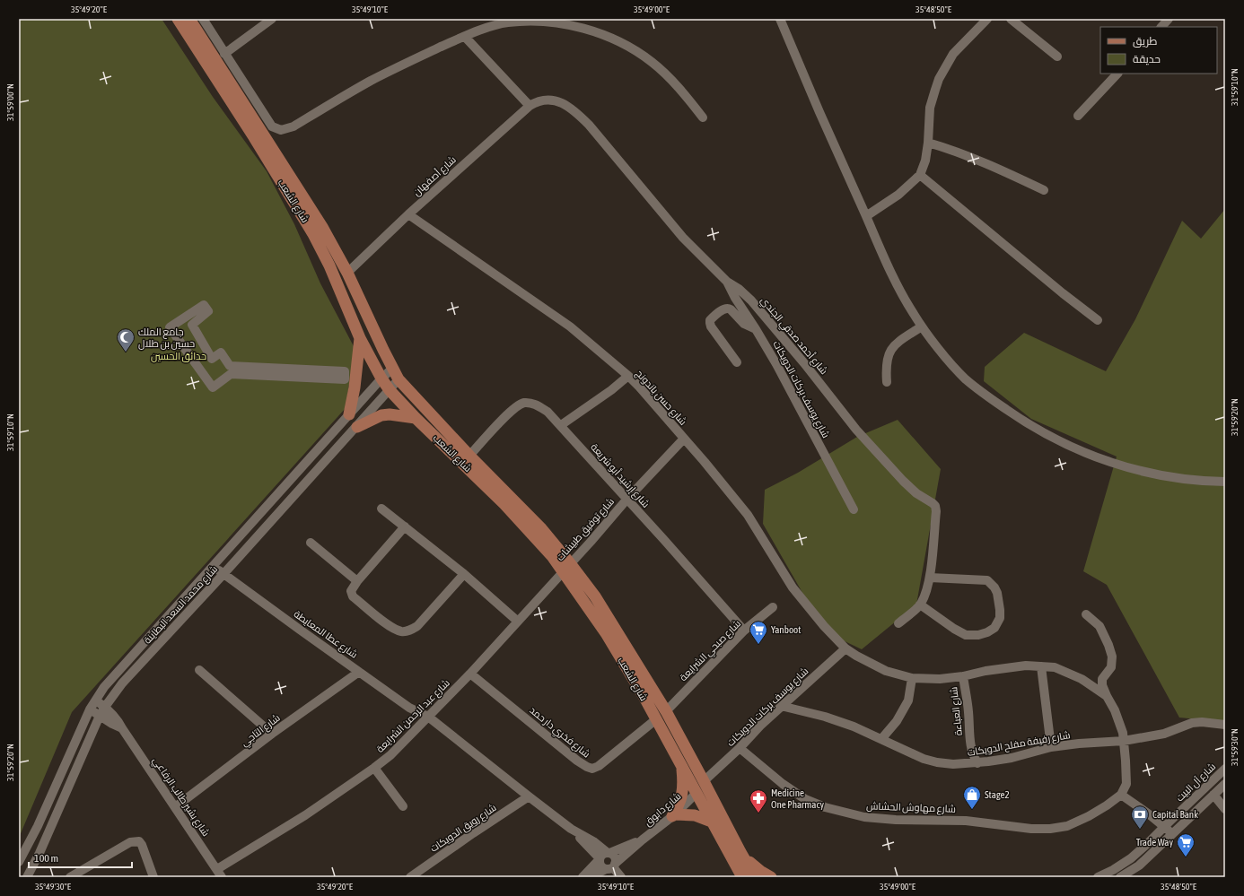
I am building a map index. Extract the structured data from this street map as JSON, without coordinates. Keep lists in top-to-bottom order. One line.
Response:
{"streets":{"main road":["شارع الشعب"],"street":["شارع أصفهان","شارع أحمد صدقي الجندي","شارع يوسف بركات الدويكات","شارع حسن باندونج","شارع إرشيد أبو شريعة","شارع توفيق طبيشات","شارع محمد السعد البطاينة","شارع عطا المعايطة","شارع صبحي الشرايعة","شارع العباءة","شارع عبد الرحمن الشرايعة","شارع التاجي","شارع فخري دار حمد","شارع رفيفة مفلح الدويكات","شارع آل البيت","شارع بشير طالب الرفاعي","شارع مهاوش الحشاش","شارع دابوق","شارع رويق الدويكات"]},"crossings":[["شارع أصفهان","شارع الشعب"],["شارع أصفهان","شارع أحمد صدقي الجندي"],["شارع أصفهان","شارع حسن باندونج"],["شارع الشعب","شارع يوسف بركات الدويكات"],["شارع الشعب","شارع إرشيد أبو شريعة"],["شارع الشعب","شارع توفيق طبيشات"],["شارع الشعب","شارع محمد السعد البطاينة"],["شارع الشعب","شارع صبحي الشرايعة"],["شارع الشعب","شارع عبد الرحمن الشرايعة"],["شارع الشعب","شارع فخري دار حمد"],["شارع الشعب","شارع دابوق"],["شارع أحمد صدقي الجندي","شارع يوسف بركات الدويكات"],["شارع يوسف بركات الدويكات","شارع حسن باندونج"],["شارع يوسف بركات الدويكات","شارع رفيفة مفلح الدويكات"],["شارع يوسف بركات الدويكات","شارع مهاوش الحشاش"],["شارع حسن باندونج","شارع توفيق طبيشات"],["شارع إرشيد أبو شريعة","شارع توفيق طبيشات"],["شارع إرشيد أبو شريعة","شارع صبحي الشرايعة"],["شارع توفيق طبيشات","شارع عبد الرحمن الشرايعة"],["شارع محمد السعد البطاينة","شارع عطا المعايطة"],["شارع محمد السعد البطاينة","شارع بشير طالب الرفاعي"],["شارع عطا المعايطة","شارع عبد الرحمن الشرايعة"],["شارع عطا المعايطة","شارع التاجي"],["شارع العباءة","شارع رفيفة مفلح الدويكات"],["شارع عبد الرحمن الشرايعة","شارع فخري دار حمد"],["شارع عبد الرحمن الشرايعة","شارع بشير طالب الرفاعي"],["شارع التاجي","شارع بشير طالب الرفاعي"]],"parks":["حدائق الحسين"],"places":{"mosque":["جامع الملك حسين بن طلال"],"supermarket":["Yanboot","Trade Way"],"shop":["Stage2"],"pharmacy":["Medicine One Pharmacy"],"bank":["Capital Bank"]},"legend":["طريق","حديقة"],"scale_bar":"100 m","coordinates":["35°49'20\"E","35°49'10\"E","35°49'00\"E","35°48'50\"E","31°59'10\"N","31°59'00\"N","31°59'20\"N","31°59'30\"N","35°49'30\"E"]}
